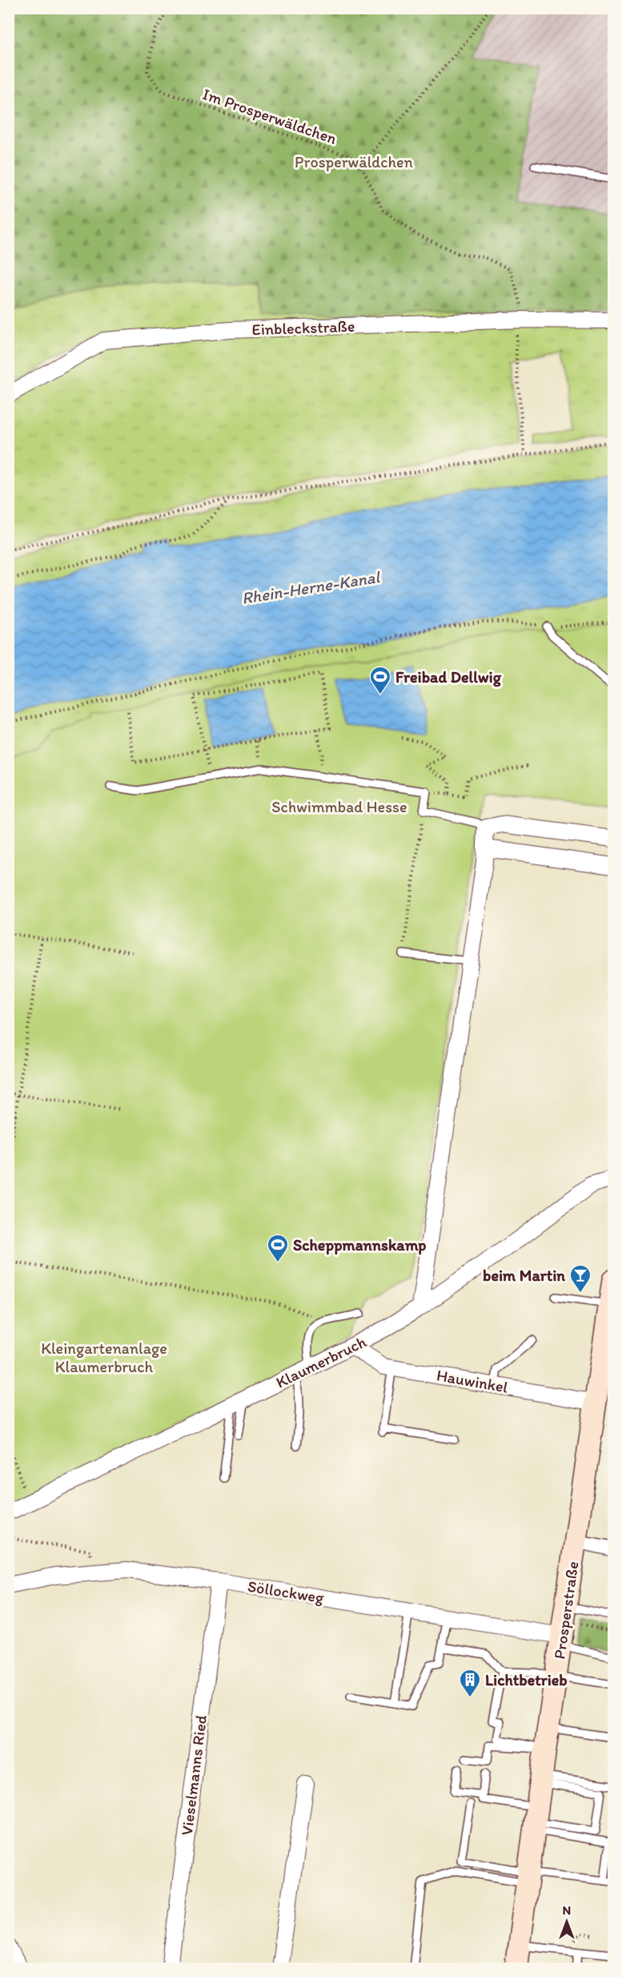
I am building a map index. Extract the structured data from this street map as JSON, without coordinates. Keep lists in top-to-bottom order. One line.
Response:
{"streets":{"main road":["Prosperstraße"],"street":["Einbleckstraße","Klaumerbruch","Hauwinkel","Söllockweg","Vieselmanns Ried"],"path":["Im Prosperwäldchen"]},"crossings":[["Klaumerbruch","Hauwinkel"],["Hauwinkel","Prosperstraße"],["Söllockweg","Prosperstraße"],["Söllockweg","Vieselmanns Ried"]],"water":["Rhein-Herne-Kanal"],"parks":["Prosperwäldchen","Schwimmbad Hesse","Kleingartenanlage Klaumerbruch"],"places":{"sports":["Freibad Dellwig","Scheppmannskamp"],"bar":["beim Martin"],"building":["Lichtbetrieb"]},"north":"top"}
